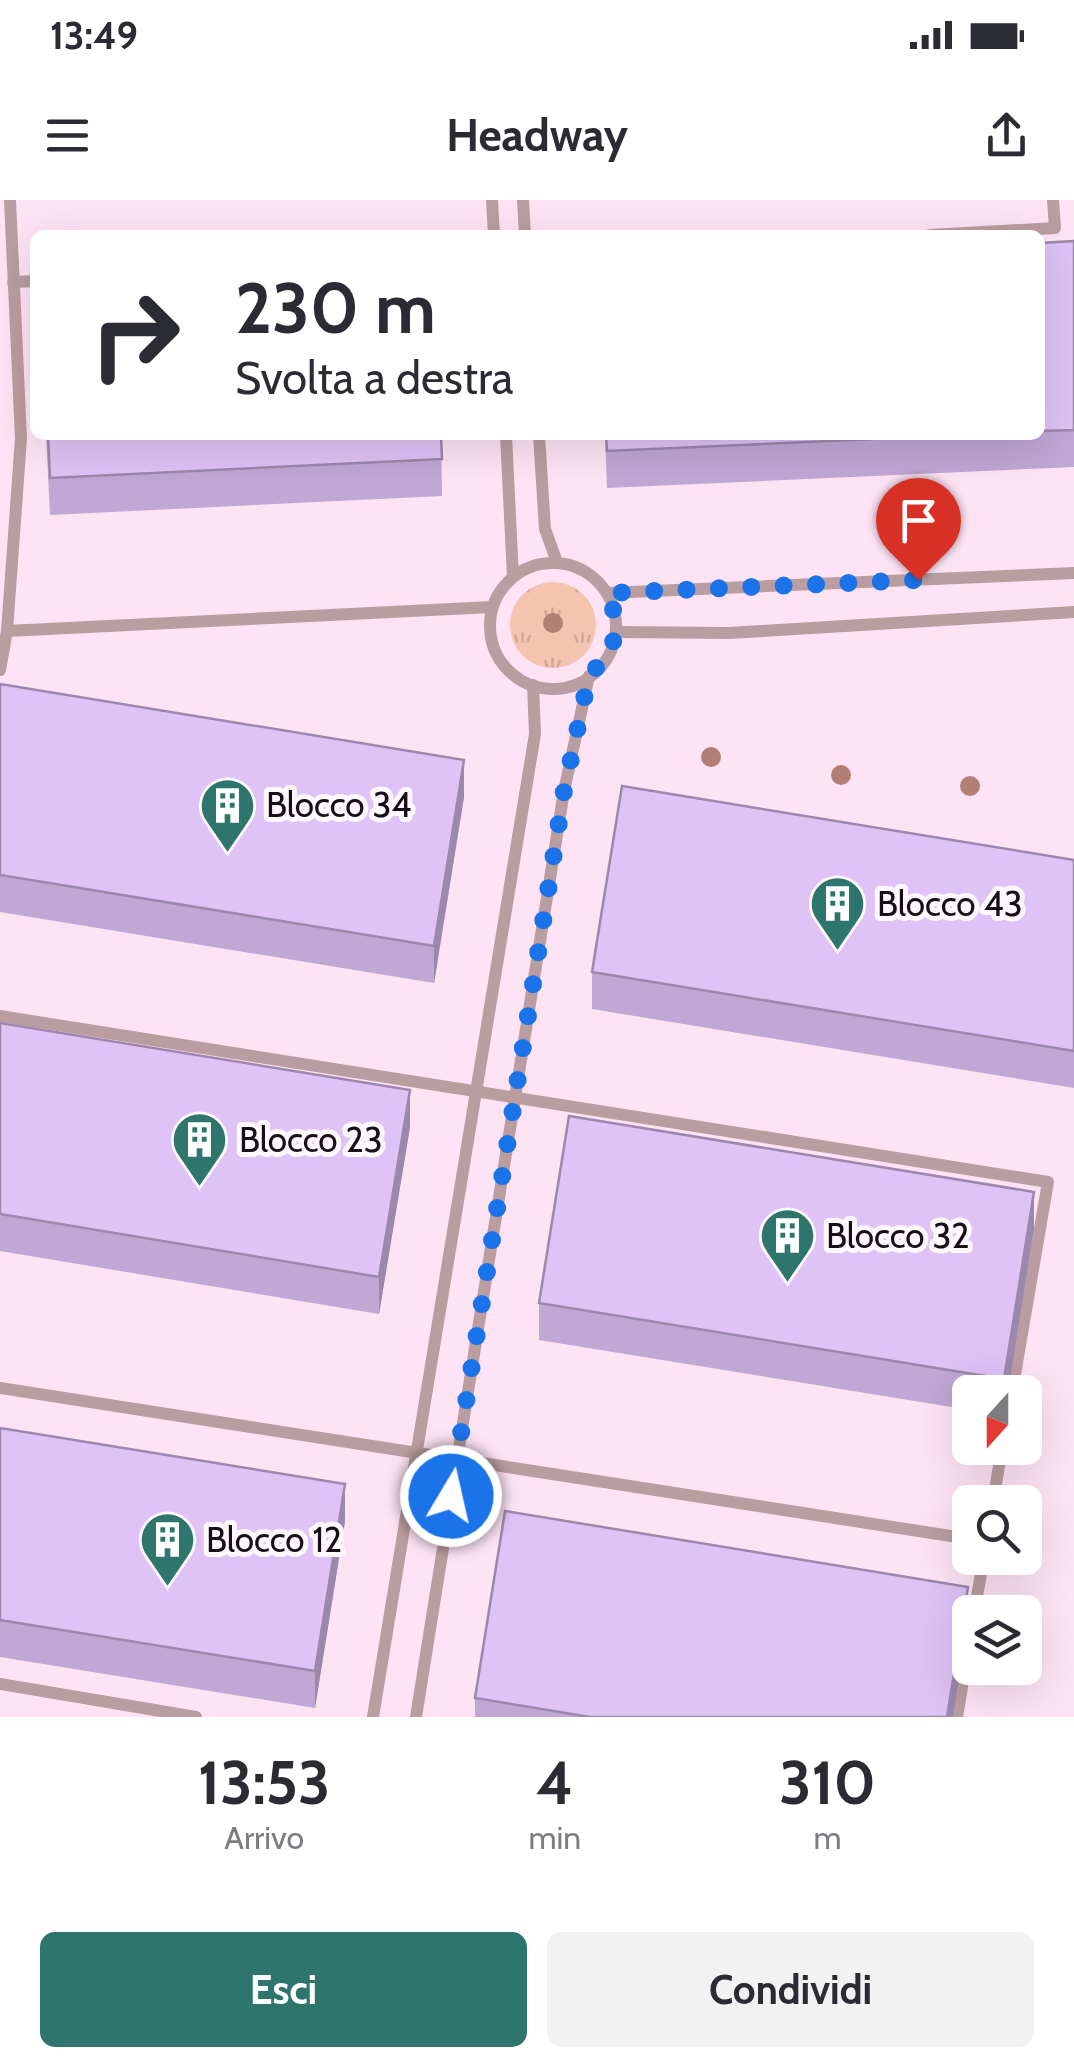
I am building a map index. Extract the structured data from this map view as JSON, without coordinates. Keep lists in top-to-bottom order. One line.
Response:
{"places":{"building":["Blocco 34","Blocco 43","Blocco 23","Blocco 32","Blocco 12"]},"north":"bottom","page":{"status":"13:49","header":"Headway","turn":["230 m","Svolta a destra"],"eta":["13:53","Arrivo","4","min","310","m"],"buttons":["Esci","Condividi"]}}
